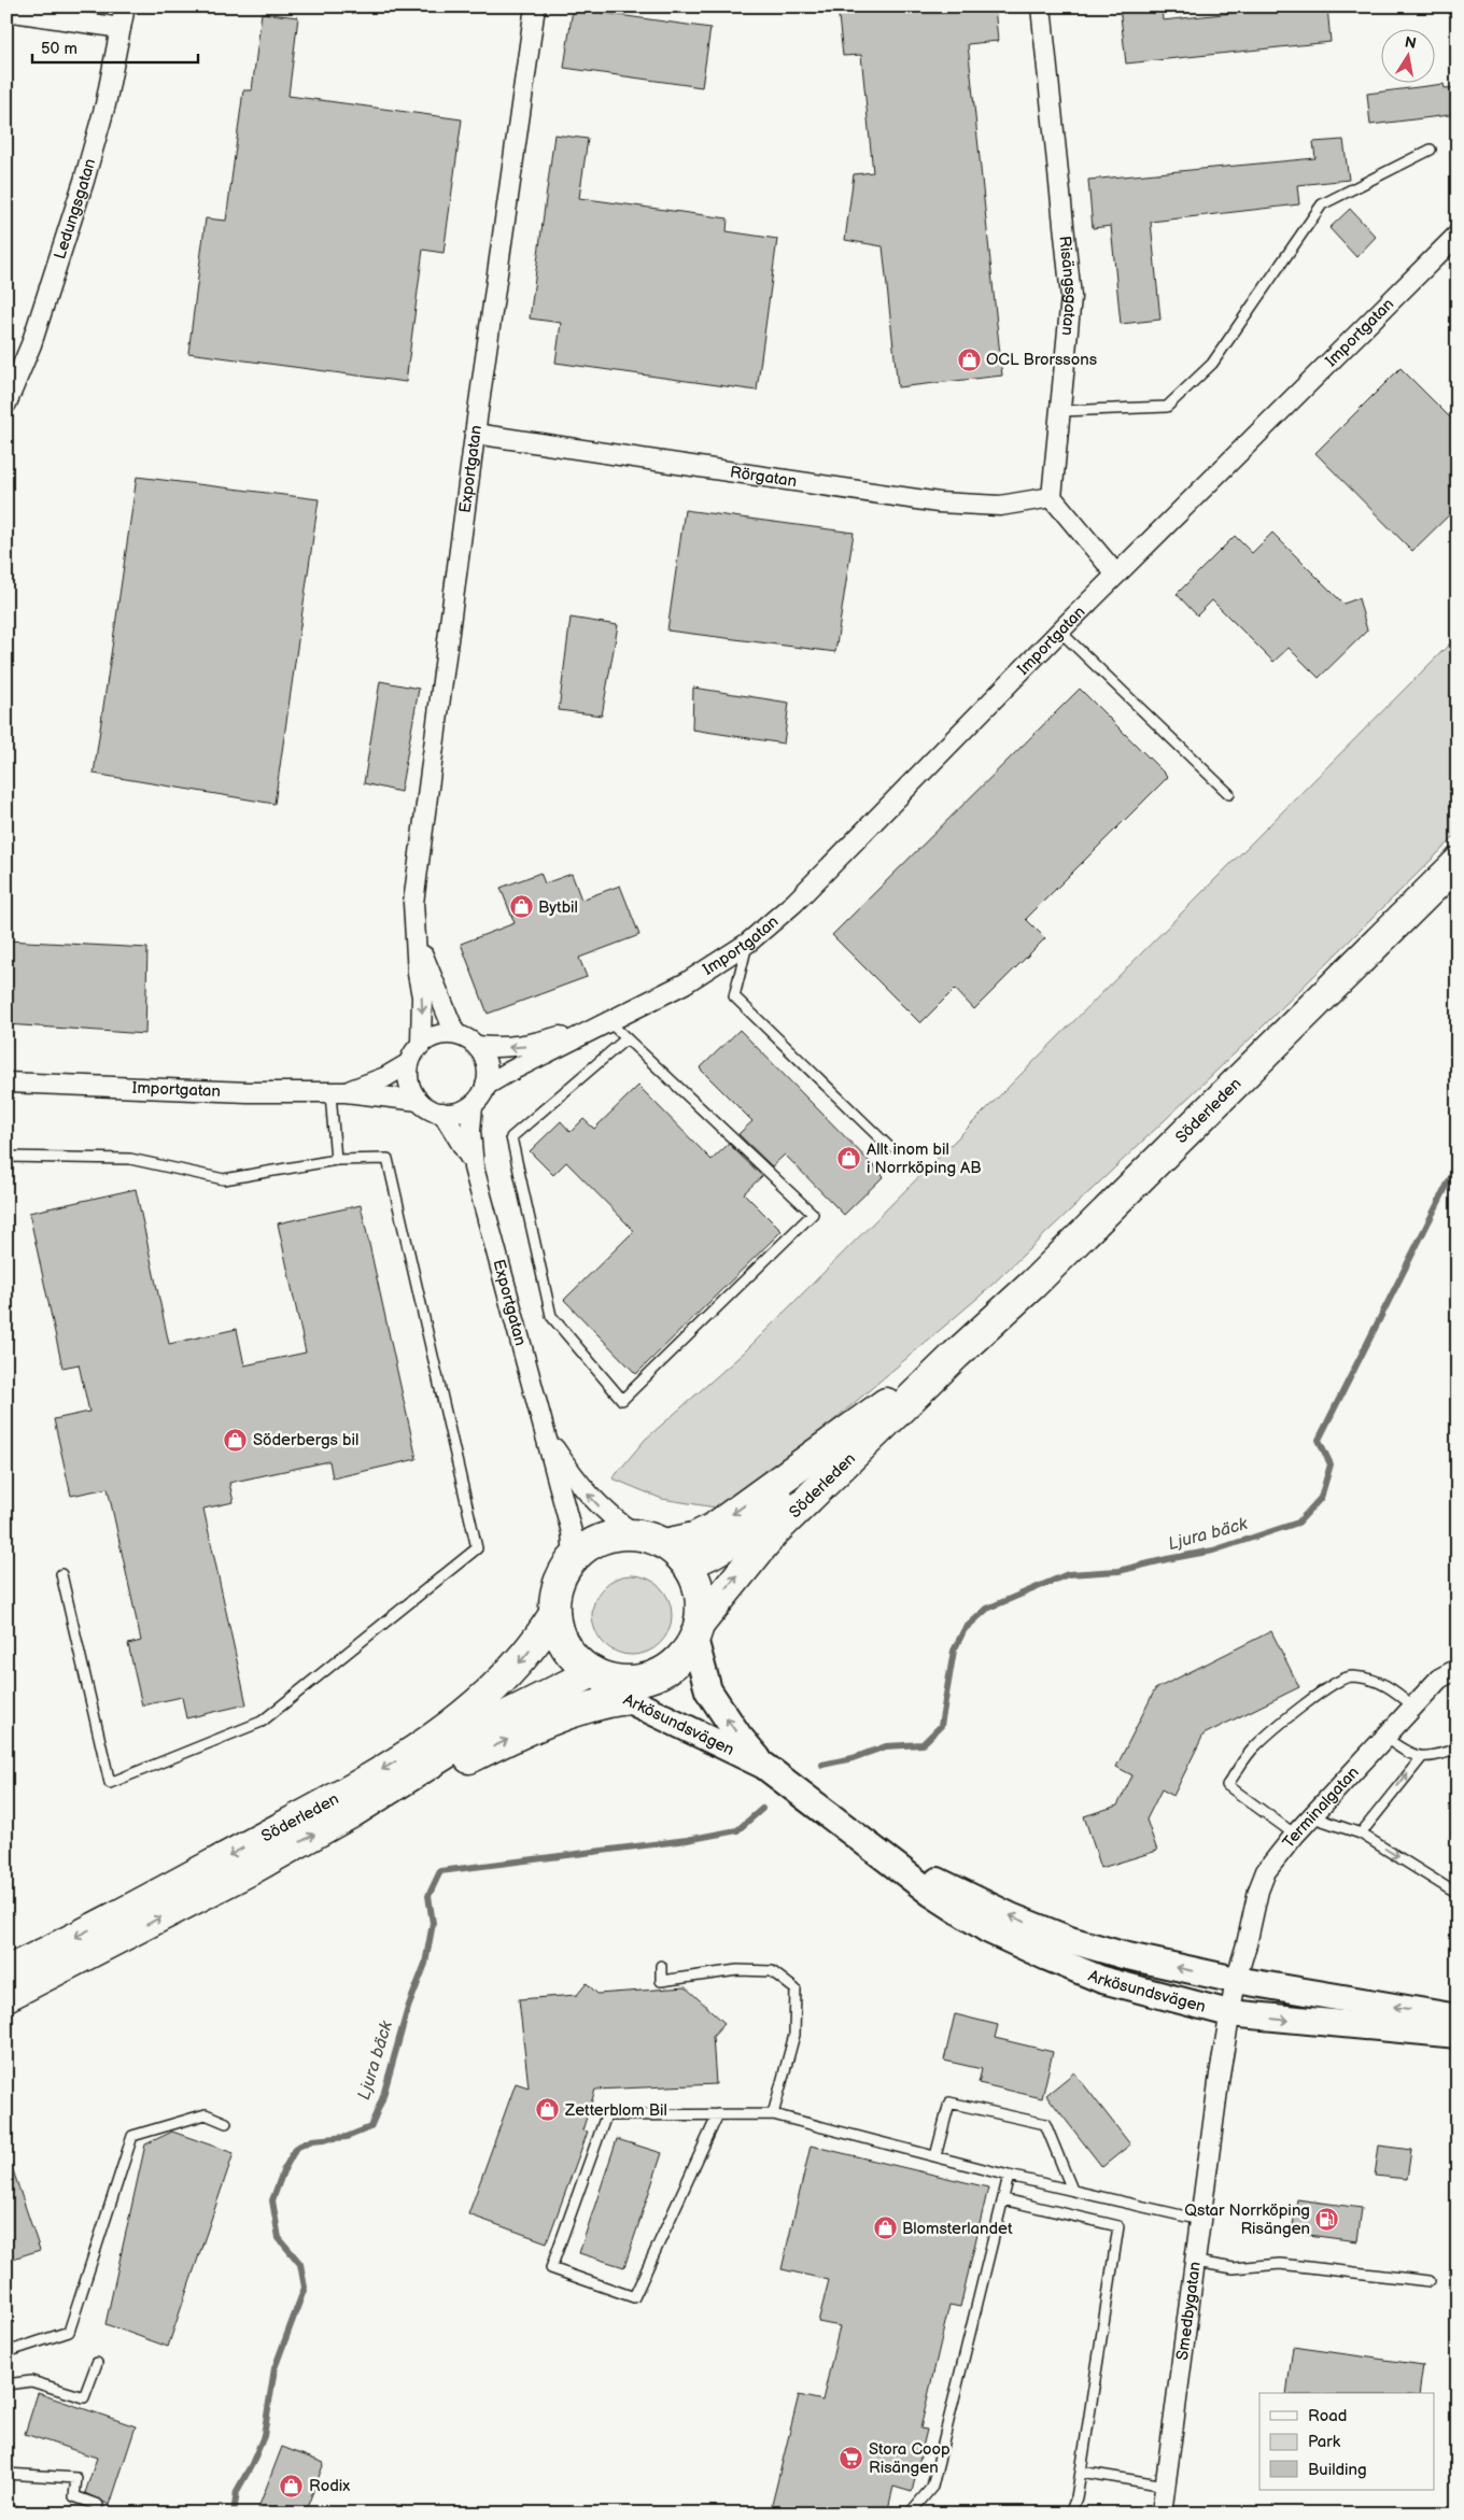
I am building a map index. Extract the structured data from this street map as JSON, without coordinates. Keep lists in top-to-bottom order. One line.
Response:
{"streets":{"main road":["Söderleden","Arkösundsvägen"],"street":["Ledungsgatan","Risängsgatan","Importgatan","Exportgatan","Rörgatan","Terminalgatan","Smedbygatan"]},"crossings":[["Risängsgatan","Rörgatan"],["Importgatan","Exportgatan"],["Exportgatan","Rörgatan"],["Exportgatan","Söderleden"],["Exportgatan","Arkösundsvägen"],["Söderleden","Arkösundsvägen"],["Arkösundsvägen","Terminalgatan"],["Arkösundsvägen","Smedbygatan"],["Terminalgatan","Smedbygatan"]],"water":["Ljura bäck"],"places":{"shop":["OCL Brorssons","Bytbil","Allt inom bil i Norrköping AB","Söderbergs bil","Zetterblom Bil","Blomsterlandet","Rodix"],"fuel station":["Qstar Norrköping Risängen"],"supermarket":["Stora Coop Risängen"]},"legend":["Road","Park","Building"],"scale_bar":"50 m","north":"top"}
